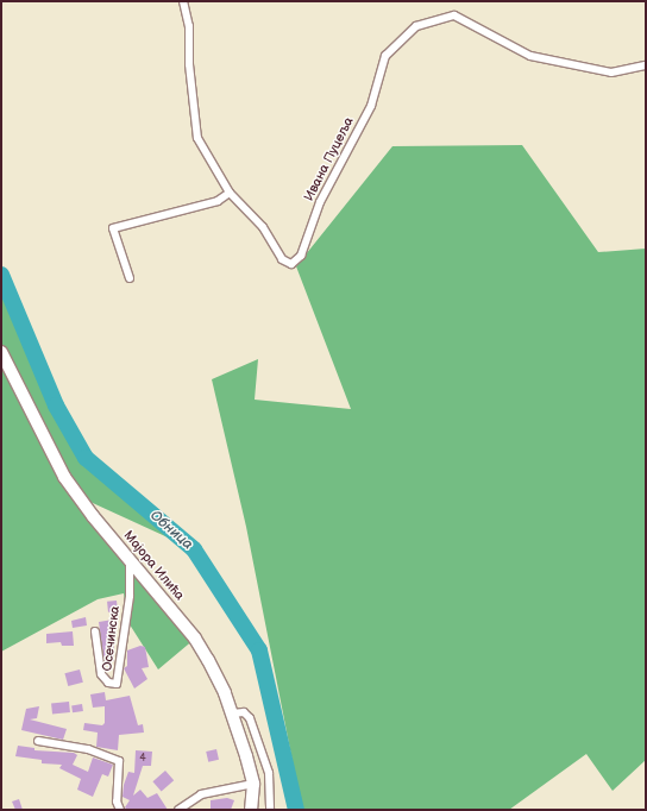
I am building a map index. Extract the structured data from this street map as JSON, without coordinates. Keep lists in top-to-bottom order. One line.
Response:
{"streets":{"main road":["Мајора Илића"],"street":["Ивана Пуцеља","Осечинска"]},"crossings":[["Мајора Илића","Осечинска"]],"water":["Обница"],"house_numbers":["4"]}
